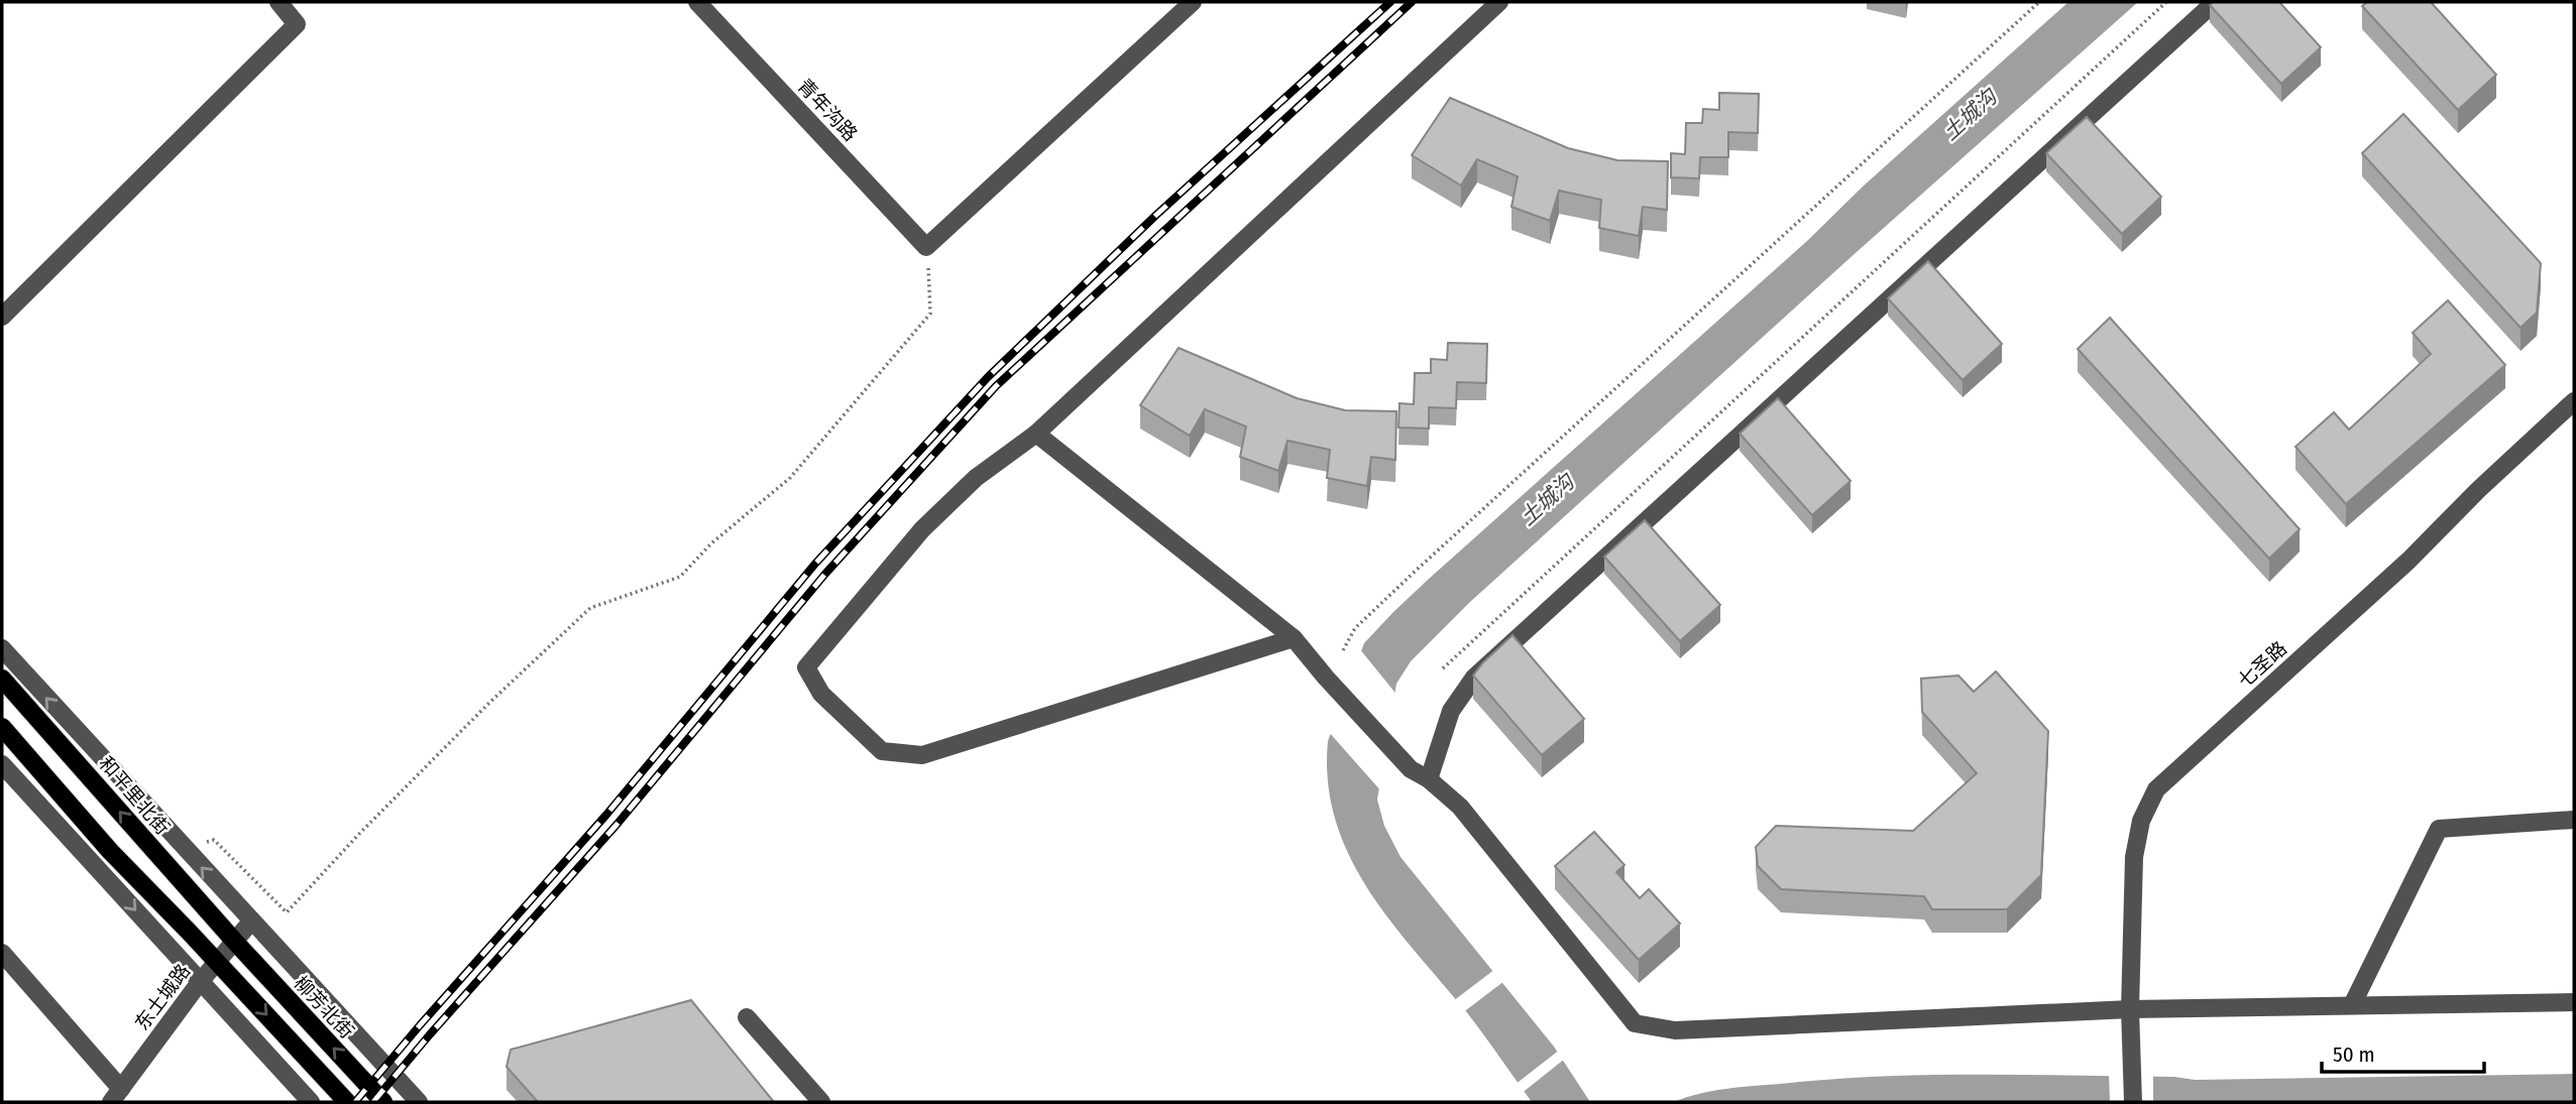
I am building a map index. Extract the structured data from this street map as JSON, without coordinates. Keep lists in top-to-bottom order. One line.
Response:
{"streets":{"main road":["和平里北街","柳芳北街"],"street":["青年沟路","七圣路","东土城路"]},"crossings":[["和平里北街","东土城路"],["和平里北街","柳芳北街"],["东土城路","柳芳北街"]],"water":["土城沟"],"scale_bar":"50 m"}
